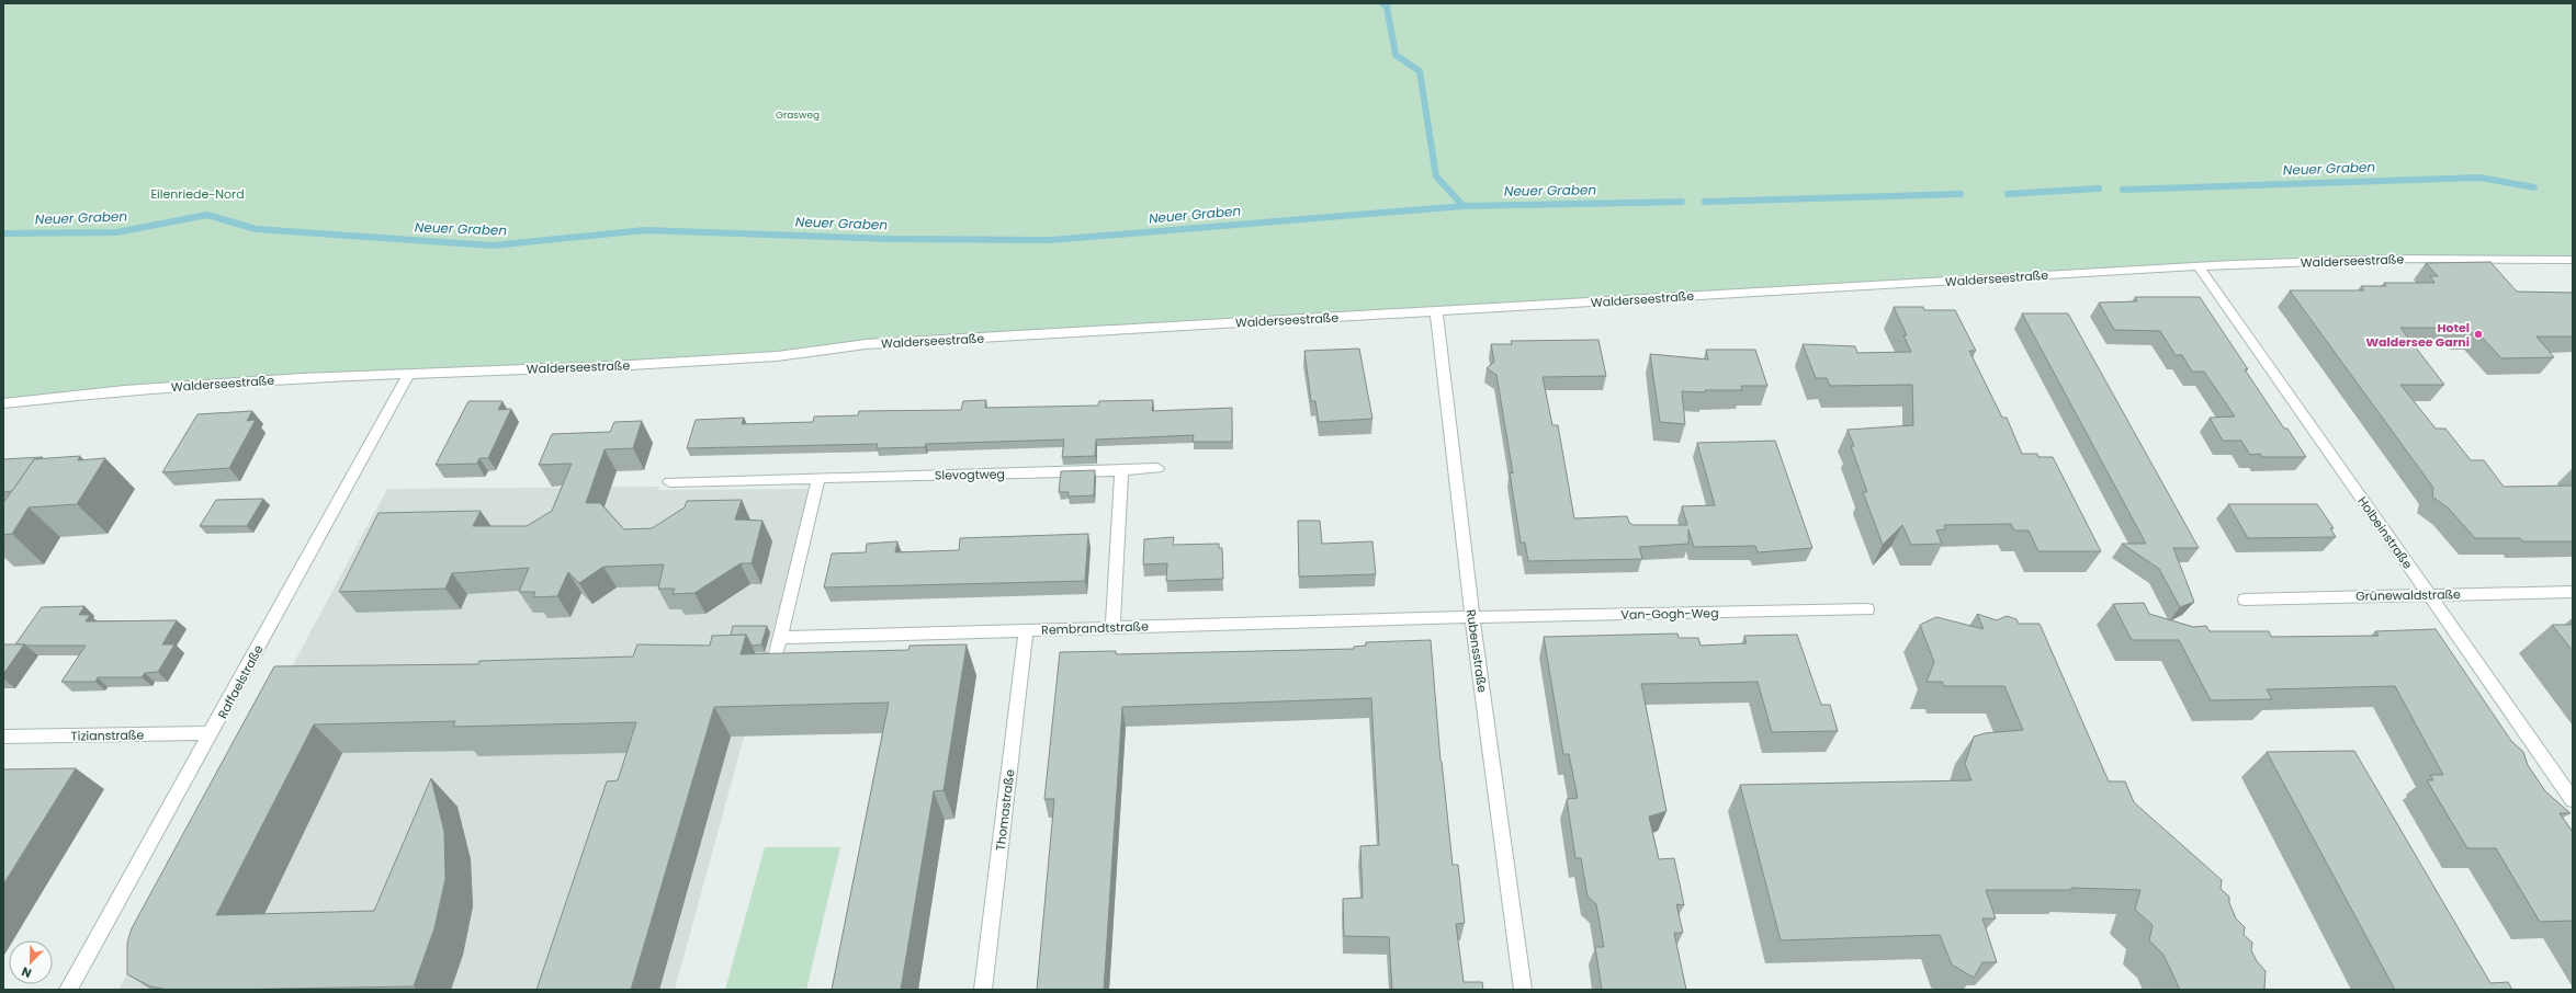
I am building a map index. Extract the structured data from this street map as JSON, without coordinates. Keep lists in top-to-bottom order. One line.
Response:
{"streets":{"street":["Walderseestraße","Slevogtweg","Holbeinstraße","Grünewaldstraße","Van-Gogh-Weg","Rembrandtstraße","Rubensstraße","Raffaelstraße","Tizianstraße","Thomastraße"]},"crossings":[["Walderseestraße","Holbeinstraße"],["Walderseestraße","Rubensstraße"],["Walderseestraße","Raffaelstraße"],["Holbeinstraße","Grünewaldstraße"],["Van-Gogh-Weg","Rembrandtstraße"],["Van-Gogh-Weg","Rubensstraße"],["Rembrandtstraße","Rubensstraße"],["Rembrandtstraße","Thomastraße"],["Raffaelstraße","Tizianstraße"]],"water":["Neuer Graben"],"parks":["Grasweg","Eilenriede-Nord"],"places":["Hotel Waldersee Garni"],"north":"bottom left"}
